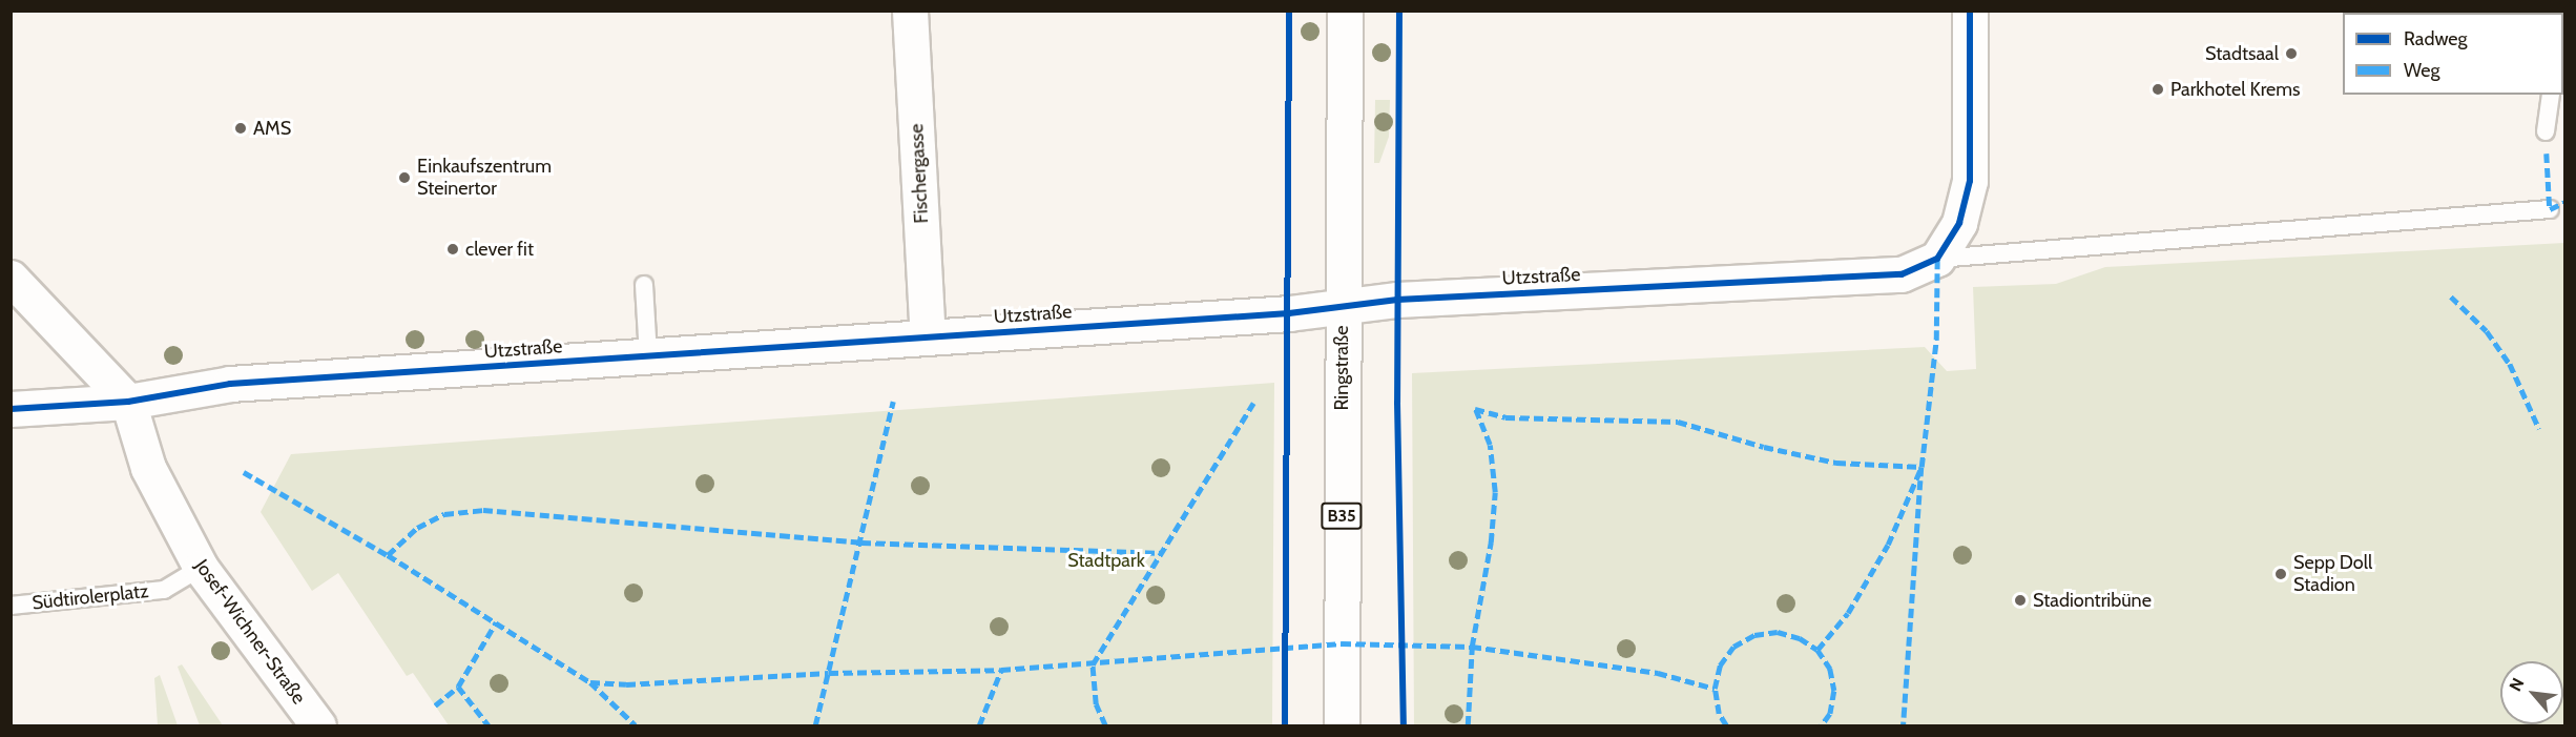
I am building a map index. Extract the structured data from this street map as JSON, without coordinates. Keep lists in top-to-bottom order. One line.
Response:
{"streets":{"street":["Fischergasse","Utzstraße","Ringstraße","B35","Josef-Wichner-Straße"],"lane":["Südtirolerplatz"]},"crossings":[["Fischergasse","Utzstraße"],["Utzstraße","Ringstraße"],["Utzstraße","Josef-Wichner-Straße"],["Südtirolerplatz","Josef-Wichner-Straße"]],"parks":["Stadtpark"],"places":["Stadtsaal","Parkhotel Krems","AMS","Einkaufszentrum Steinertor","clever fit","Sepp Doll Stadion","Stadiontribüne"],"legend":["Radweg","Weg"],"north":"top left"}
